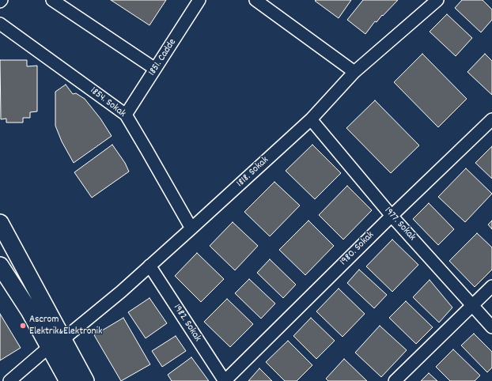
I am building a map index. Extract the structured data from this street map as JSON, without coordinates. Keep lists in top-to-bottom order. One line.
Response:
{"streets":{"street":["1851. Cadde","1854. Sokak","1818. Sokak","1977. Sokak","1980. Sokak","1982. Sokak"]},"crossings":[["1851. Cadde","1854. Sokak"],["1854. Sokak","1818. Sokak"],["1818. Sokak","1977. Sokak"],["1818. Sokak","1982. Sokak"],["1977. Sokak","1980. Sokak"],["1980. Sokak","1982. Sokak"]],"places":["Ascrom Elektrik&Elektronik"]}
